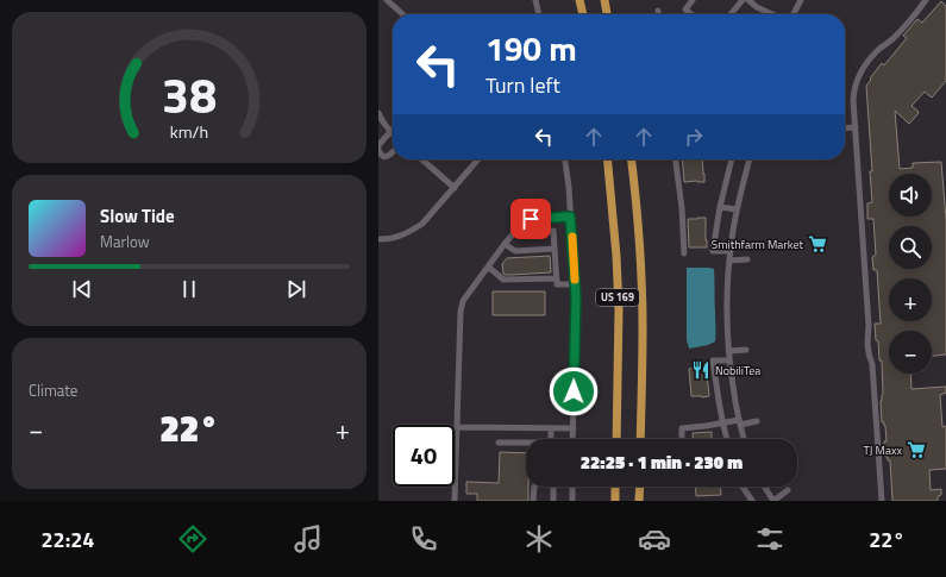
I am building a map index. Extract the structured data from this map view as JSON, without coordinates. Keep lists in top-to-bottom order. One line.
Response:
{"streets":{"highway":["US 169"]},"places":{"supermarket":["Smithfarm Market","TJ Maxx"],"restaurant":["NobiliTea"]},"page":{"turn":["190 m","Turn left"],"map_buttons":["+","−"],"song":["Slow Tide","Marlow"],"tile":"Climate","heat":["−","22°","+"],"limit":"40","trip":"22:25 · 1 min · 230 m","tabs":["22:24","22°"],"gauge":["38","km/h"]}}
